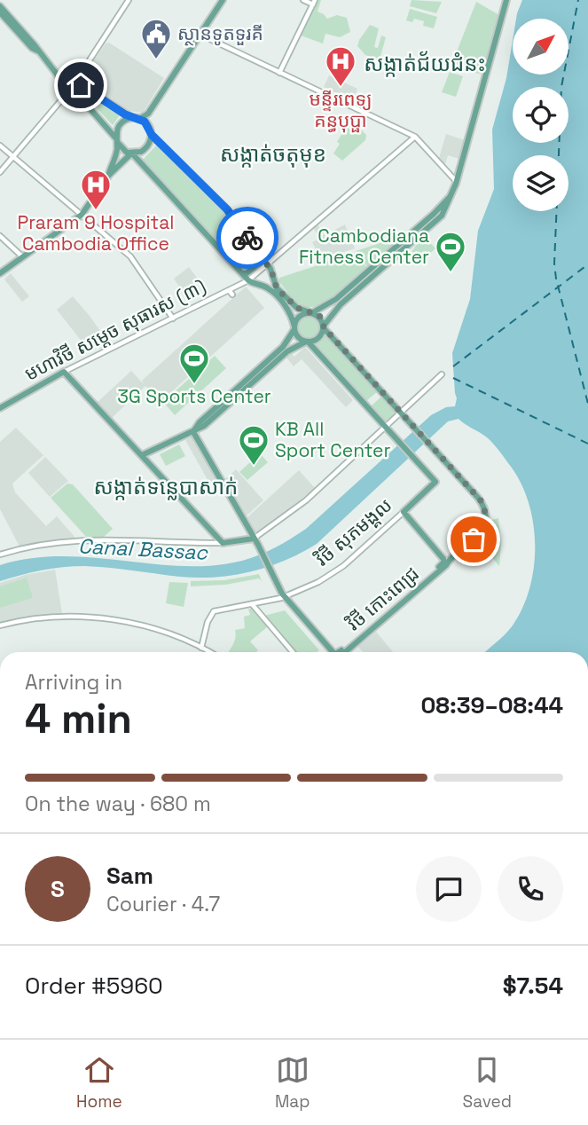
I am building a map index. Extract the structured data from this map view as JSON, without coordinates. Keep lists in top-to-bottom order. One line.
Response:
{"streets":{"main road":["មហាវិថី សម្តេច សុធារស (៣)","វិថី សុភមង្គល","វិថី កោះពេជ្រ"]},"crossings":[["វិថី សុភមង្គល","វិថី កោះពេជ្រ"]],"districts":["សង្កាត់ជ័យជំនះ","សង្កាត់ចតុមុខ","សង្កាត់ទន្លេបាសាក់"],"water":["Canal Bassac"],"places":{"public building":["ស្ថានទូតទួរគី"],"hospital":["មន្ទីរពេទ្យ គន្ធបុប្ផា","Praram 9 Hospital Cambodia Office"],"sports":["Cambodiana Fitness Center","3G Sports Center","KB All Sport Center"]},"north":"top right","page":{"heading":["4 min","Arriving in","08:39–08:44"],"panel":["Sam","Courier · 4.7","Order #5960","$7.54"],"bar":"On the way · 680 m","round":"S","tabs":["Home","Map","Saved"]}}
